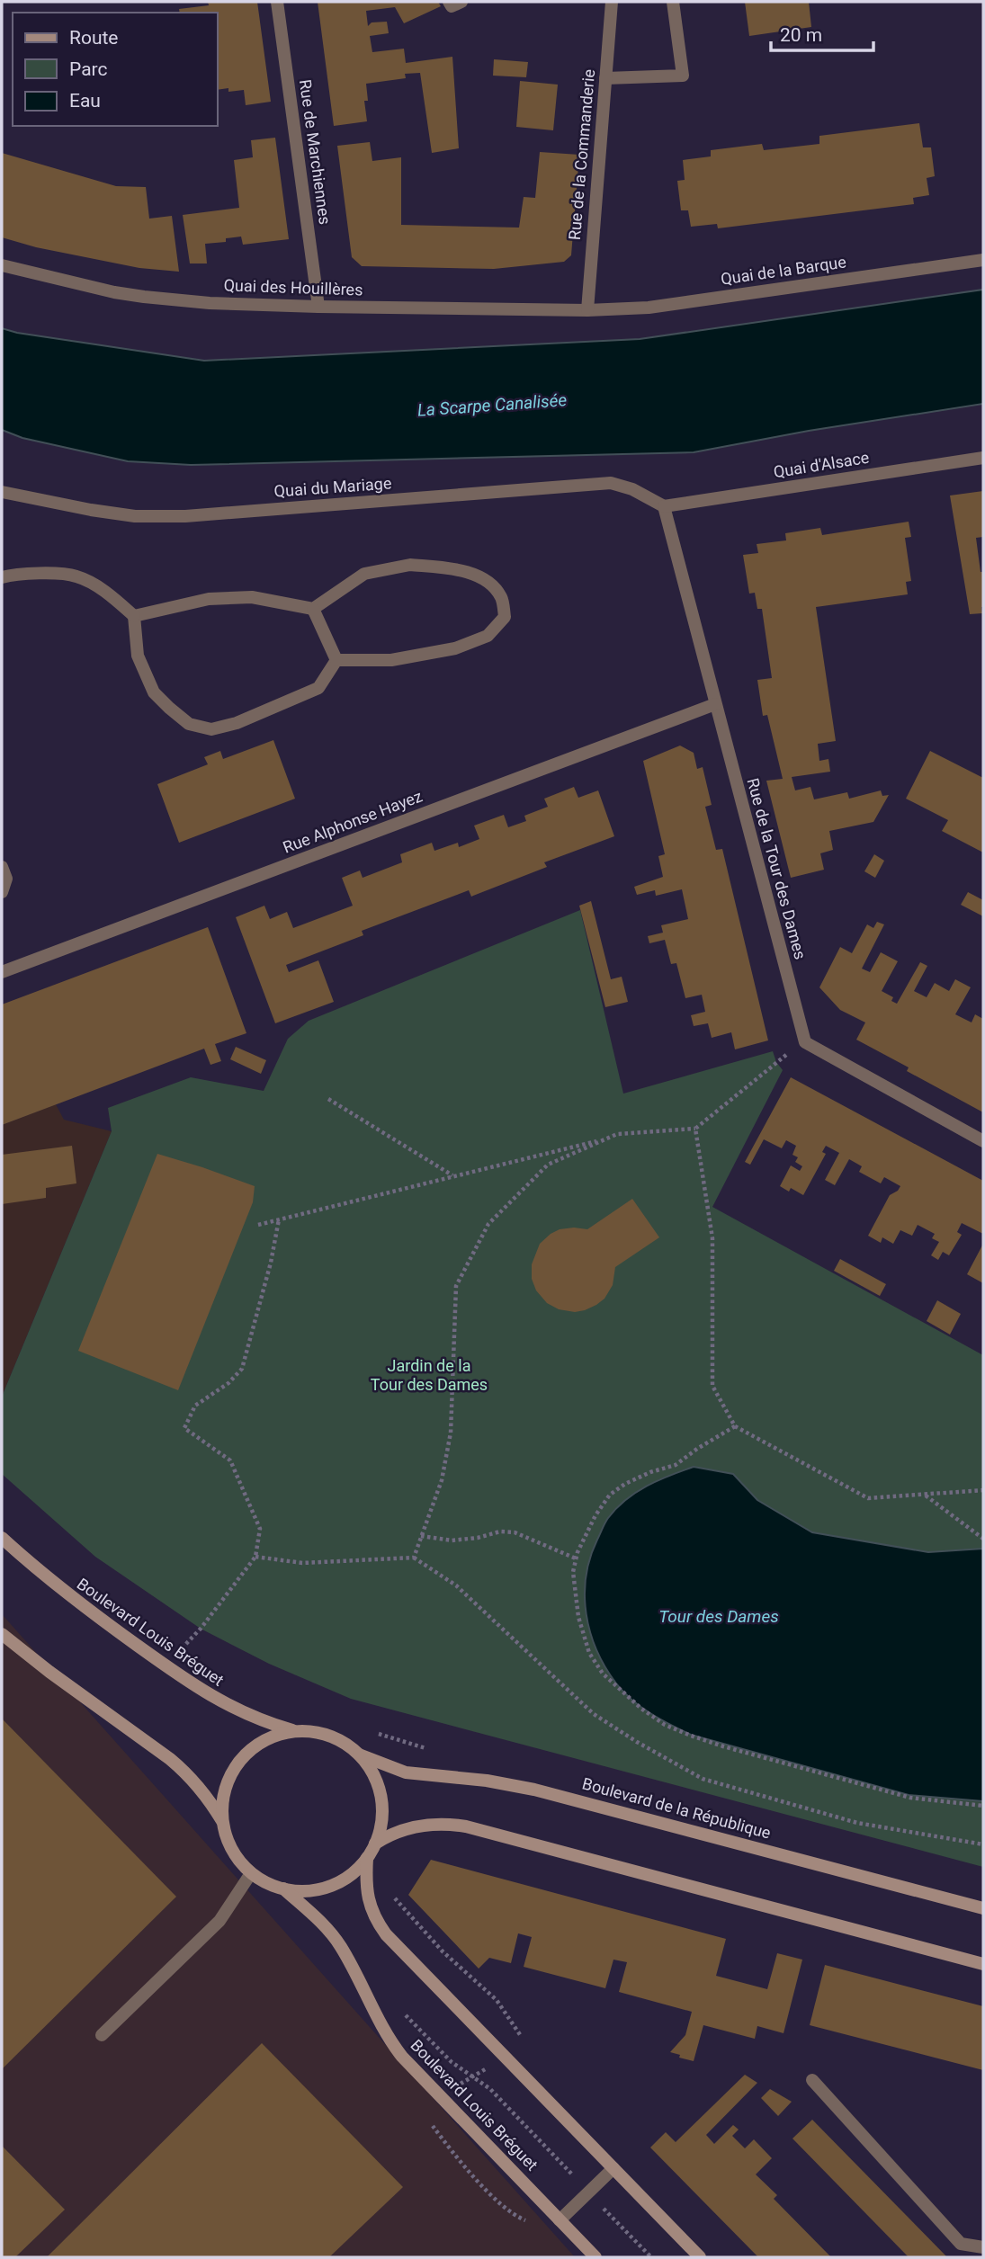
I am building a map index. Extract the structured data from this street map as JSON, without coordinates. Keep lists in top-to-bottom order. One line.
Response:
{"streets":{"main road":["Boulevard Louis Bréguet","Boulevard de la République"],"street":["Rue de Marchiennes","Rue de la Commanderie","Quai de la Barque","Quai des Houillères","Quai d'Alsace","Quai du Mariage","Rue Alphonse Hayez","Rue de la Tour des Dames"]},"crossings":[["Rue de Marchiennes","Quai des Houillères"],["Rue de la Commanderie","Quai de la Barque"],["Rue de la Commanderie","Quai des Houillères"],["Quai de la Barque","Quai des Houillères"],["Quai d'Alsace","Quai du Mariage"],["Quai d'Alsace","Rue de la Tour des Dames"],["Quai du Mariage","Rue de la Tour des Dames"],["Rue Alphonse Hayez","Rue de la Tour des Dames"],["Boulevard Louis Bréguet","Boulevard de la République"]],"water":["La Scarpe Canalisée","Tour des Dames"],"parks":["Jardin de la Tour des Dames"],"legend":["Route","Parc","Eau"],"scale_bar":"20 m"}
